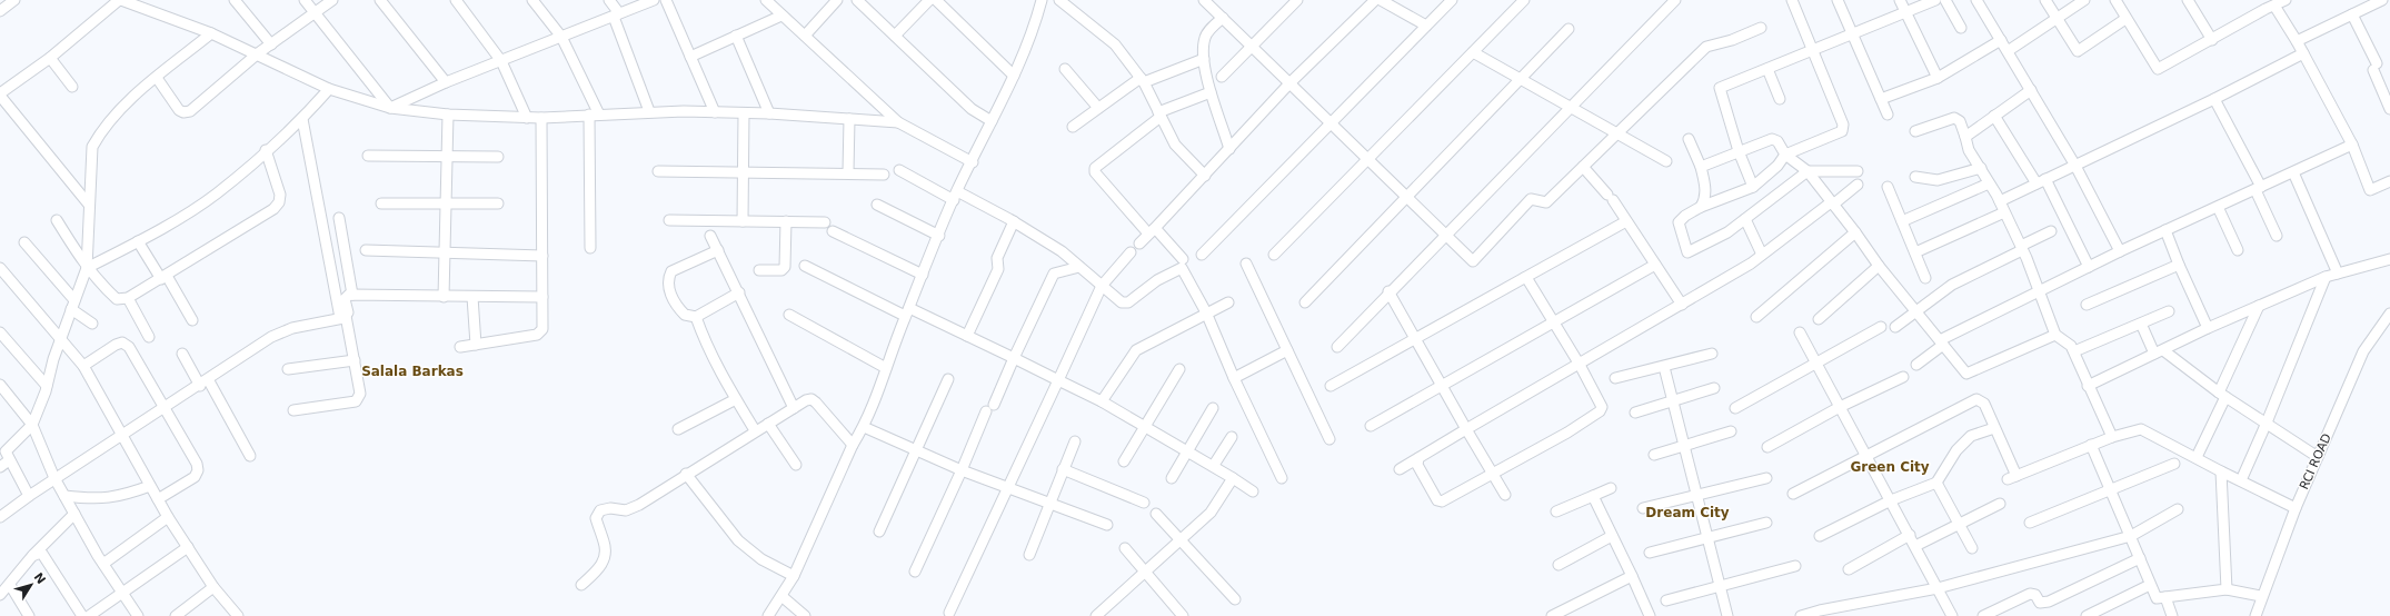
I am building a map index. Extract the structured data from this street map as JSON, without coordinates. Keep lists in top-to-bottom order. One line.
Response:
{"streets":{"street":["RCI ROAD"]},"districts":["Salala Barkas","Green City","Dream City"],"north":"top right"}
